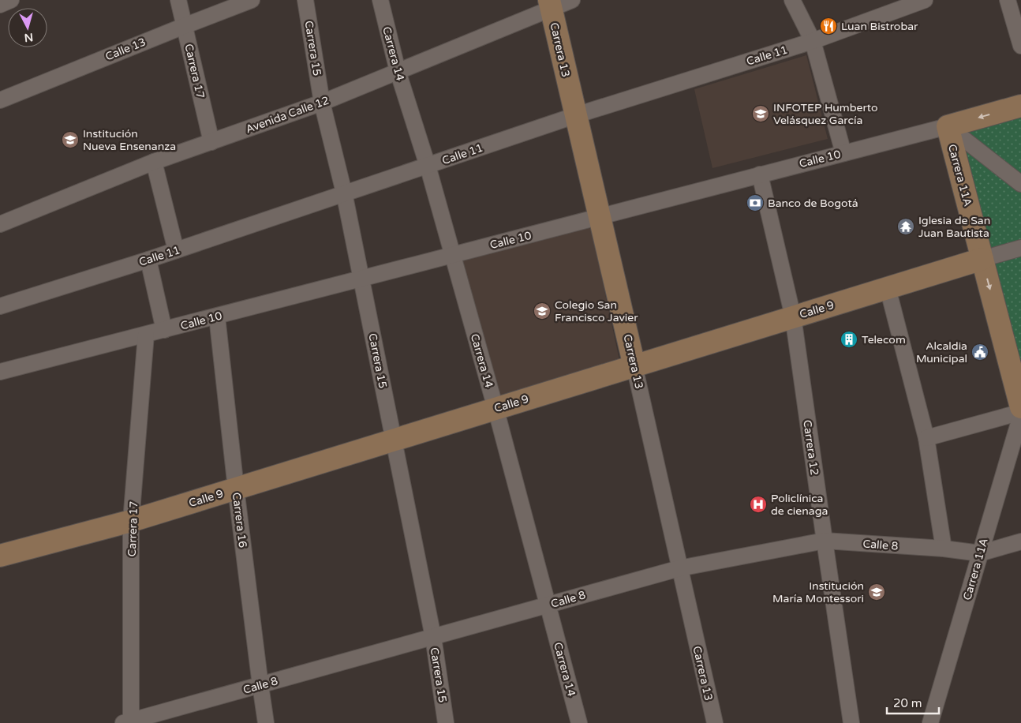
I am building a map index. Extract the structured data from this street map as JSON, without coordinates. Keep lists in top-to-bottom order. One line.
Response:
{"streets":{"street":["Carrera 15","Calle 13","Carrera 13","Carrera 14","Calle 11","Carrera 17","Avenida Calle 12","Calle 10","Carrera 11A","Calle 9","Carrera 12","Carrera 16","Calle 8"]},"crossings":[["Carrera 15","Calle 11"],["Carrera 15","Avenida Calle 12"],["Carrera 15","Calle 10"],["Carrera 15","Calle 9"],["Carrera 15","Calle 8"],["Calle 13","Carrera 17"],["Carrera 13","Calle 11"],["Carrera 13","Avenida Calle 12"],["Carrera 13","Calle 10"],["Carrera 13","Calle 9"],["Carrera 13","Calle 8"],["Carrera 14","Calle 11"],["Carrera 14","Avenida Calle 12"],["Carrera 14","Calle 10"],["Carrera 14","Calle 9"],["Carrera 14","Calle 8"],["Carrera 17","Avenida Calle 12"],["Carrera 17","Calle 10"],["Carrera 17","Calle 9"],["Carrera 17","Calle 8"],["Calle 10","Carrera 11A"],["Calle 10","Carrera 12"],["Calle 10","Carrera 16"],["Carrera 11A","Calle 9"],["Carrera 11A","Calle 8"],["Calle 9","Carrera 12"],["Calle 9","Carrera 16"],["Carrera 12","Calle 8"],["Carrera 16","Calle 8"]],"places":{"restaurant":["Luan Bistrobar"],"school or university":["INFOTEP Humberto Velásquez García","Institución Nueva Ensenanza","Colegio San Francisco Javier","Institución María Montessori"],"bank":["Banco de Bogotá"],"temple":["Iglesia de San Juan Bautista"],"building":["Telecom"],"public building":["Alcaldia Municipal"],"hospital":["Policlínica de cienaga"]},"scale_bar":"20 m","north":"bottom"}
